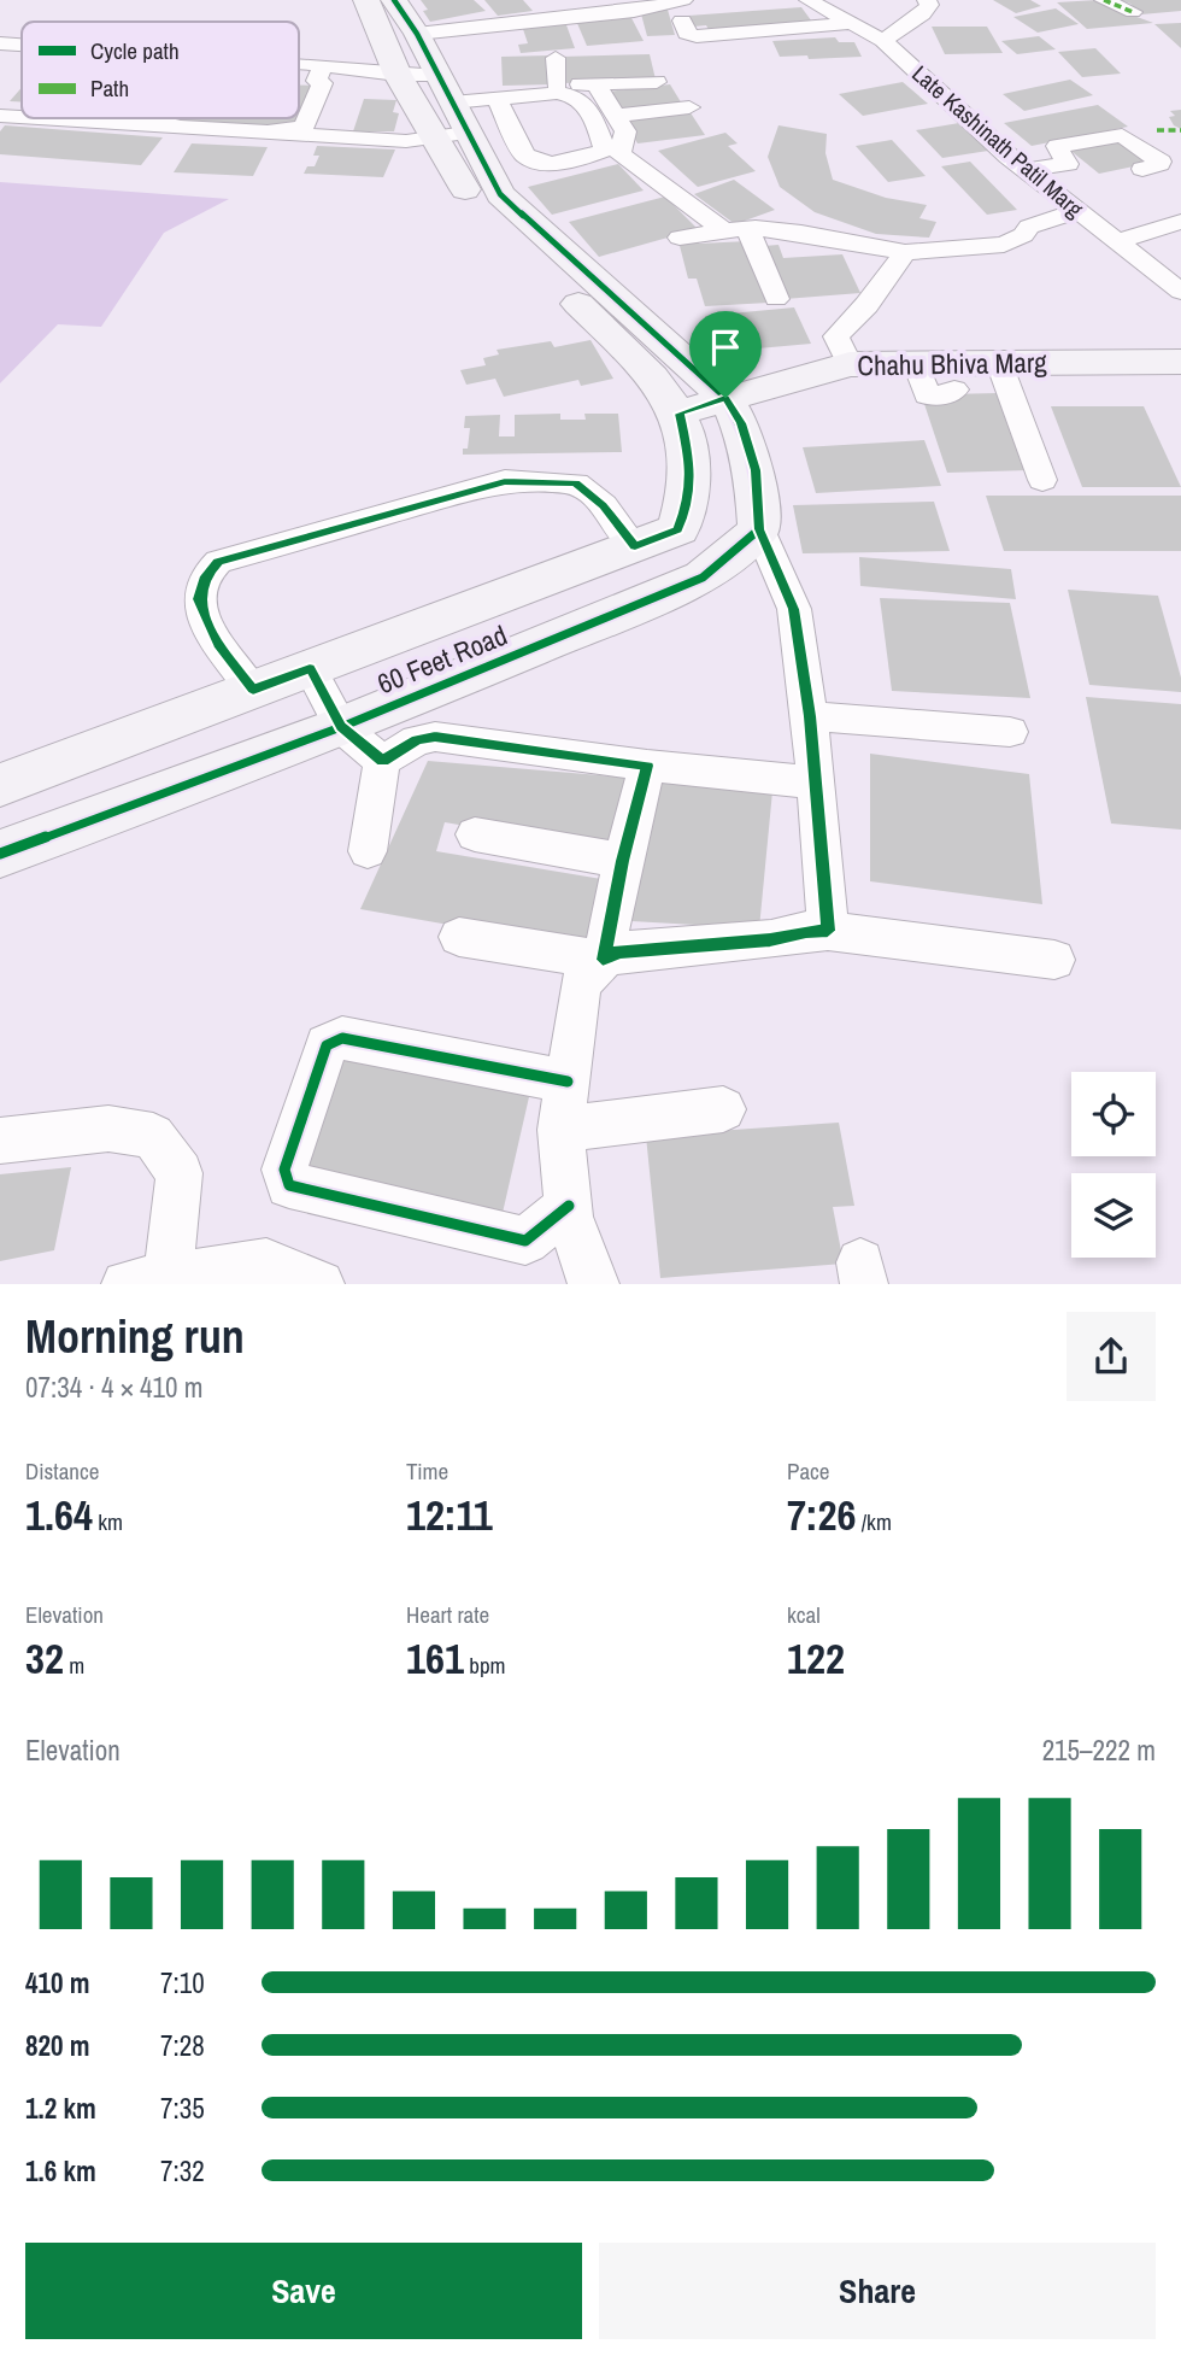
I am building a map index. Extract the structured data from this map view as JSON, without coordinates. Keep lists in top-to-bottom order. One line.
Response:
{"streets":{"street":["Late Kashinath Patil Marg","Chahu Bhiva Marg","60 Feet Road"]},"crossings":[["Chahu Bhiva Marg","60 Feet Road"]],"legend":["Cycle path","Path"],"page":{"heading":["Morning run","07:34 · 4 × 410 m"],"stats":[["Distance","1.64 km"],["Time","12:11"],["Pace","7:26 /km"],["Elevation","32 m"],["Heart rate","161 bpm"],["kcal","122"]],"chart":["Elevation","215–222 m"],"list":[{"name":"410 m","note":"7:10"},{"name":"820 m","note":"7:28"},{"name":"1.2 km","note":"7:35"},{"name":"1.6 km","note":"7:32"}],"buttons":["Save","Share"]}}
